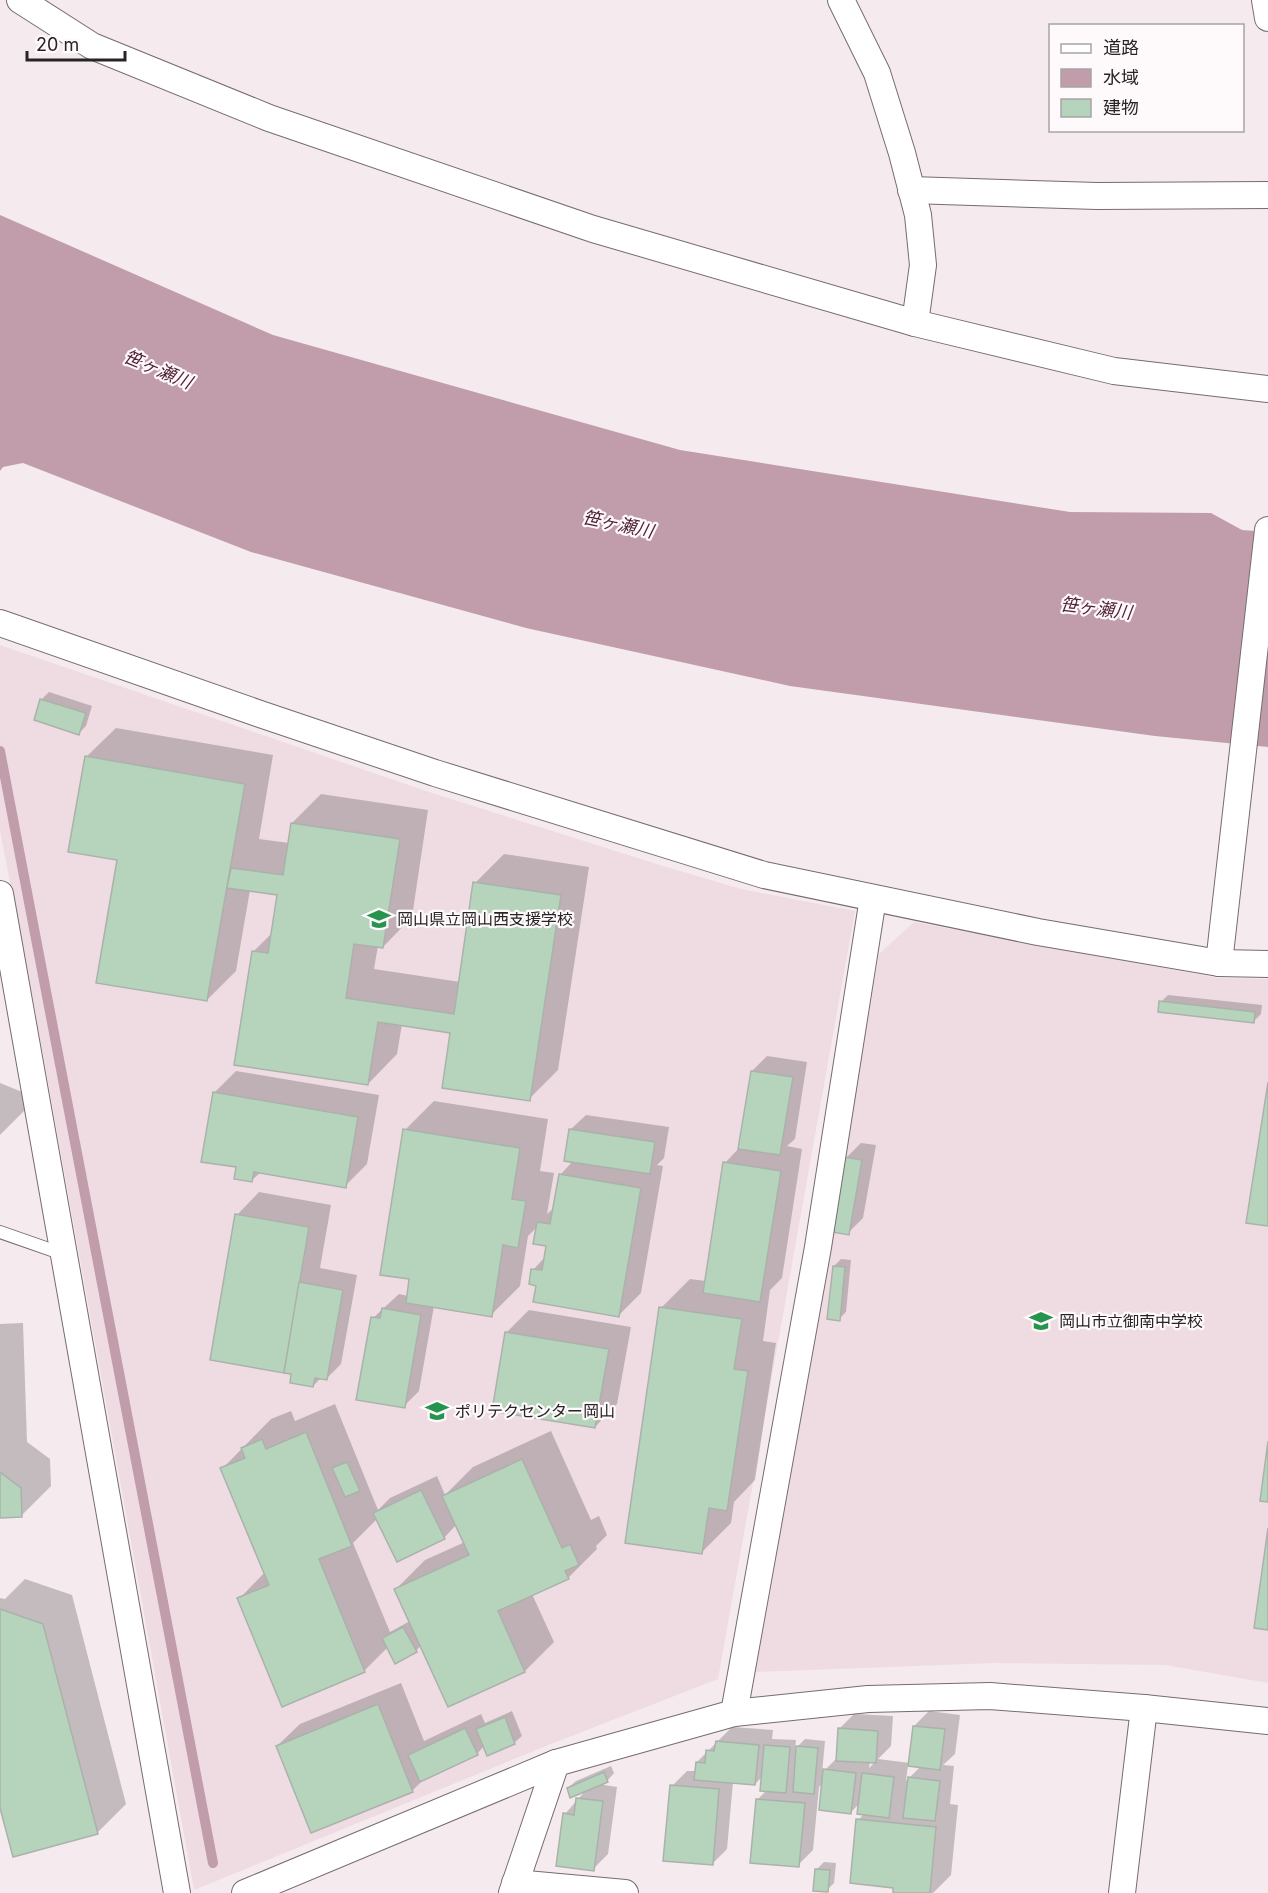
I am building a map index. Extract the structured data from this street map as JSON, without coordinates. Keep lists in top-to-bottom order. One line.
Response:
{"water":["笹ヶ瀬川"],"places":{"school or university":["岡山県立岡山西支援学校","岡山市立御南中学校","ポリテクセンター岡山"]},"legend":["道路","水域","建物"],"scale_bar":"20 m"}
